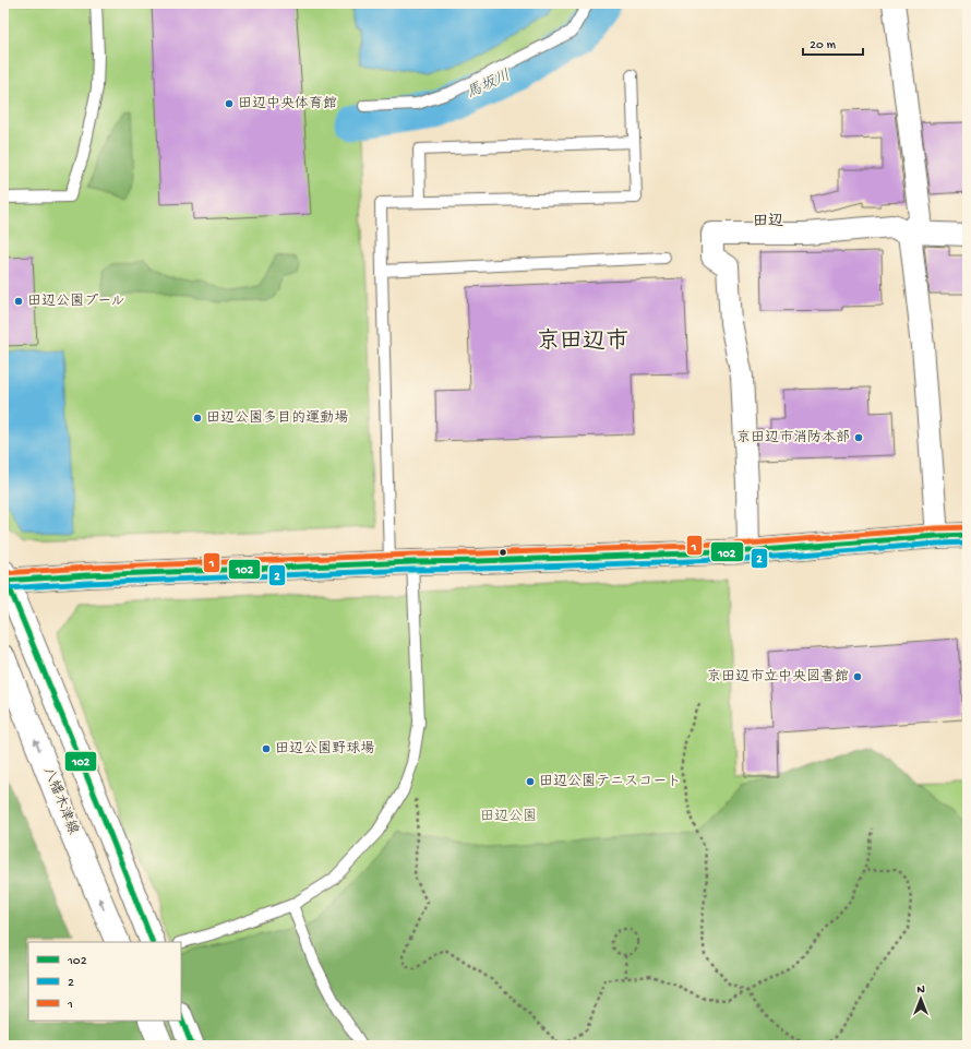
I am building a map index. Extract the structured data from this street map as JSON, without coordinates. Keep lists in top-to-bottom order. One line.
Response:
{"streets":{"main road":["八幡木津線"]},"districts":["田辺","京田辺市"],"water":["馬坂川"],"parks":["田辺公園"],"places":["田辺中央体育館","田辺公園プール","田辺公園多目的運動場","京田辺市消防本部","京田辺市立中央図書館","田辺公園野球場","田辺公園テニスコート"],"lines":["transit line 1","transit line 102","transit line 2"],"legend":["102","2","1"],"scale_bar":"20 m","north":"top"}
